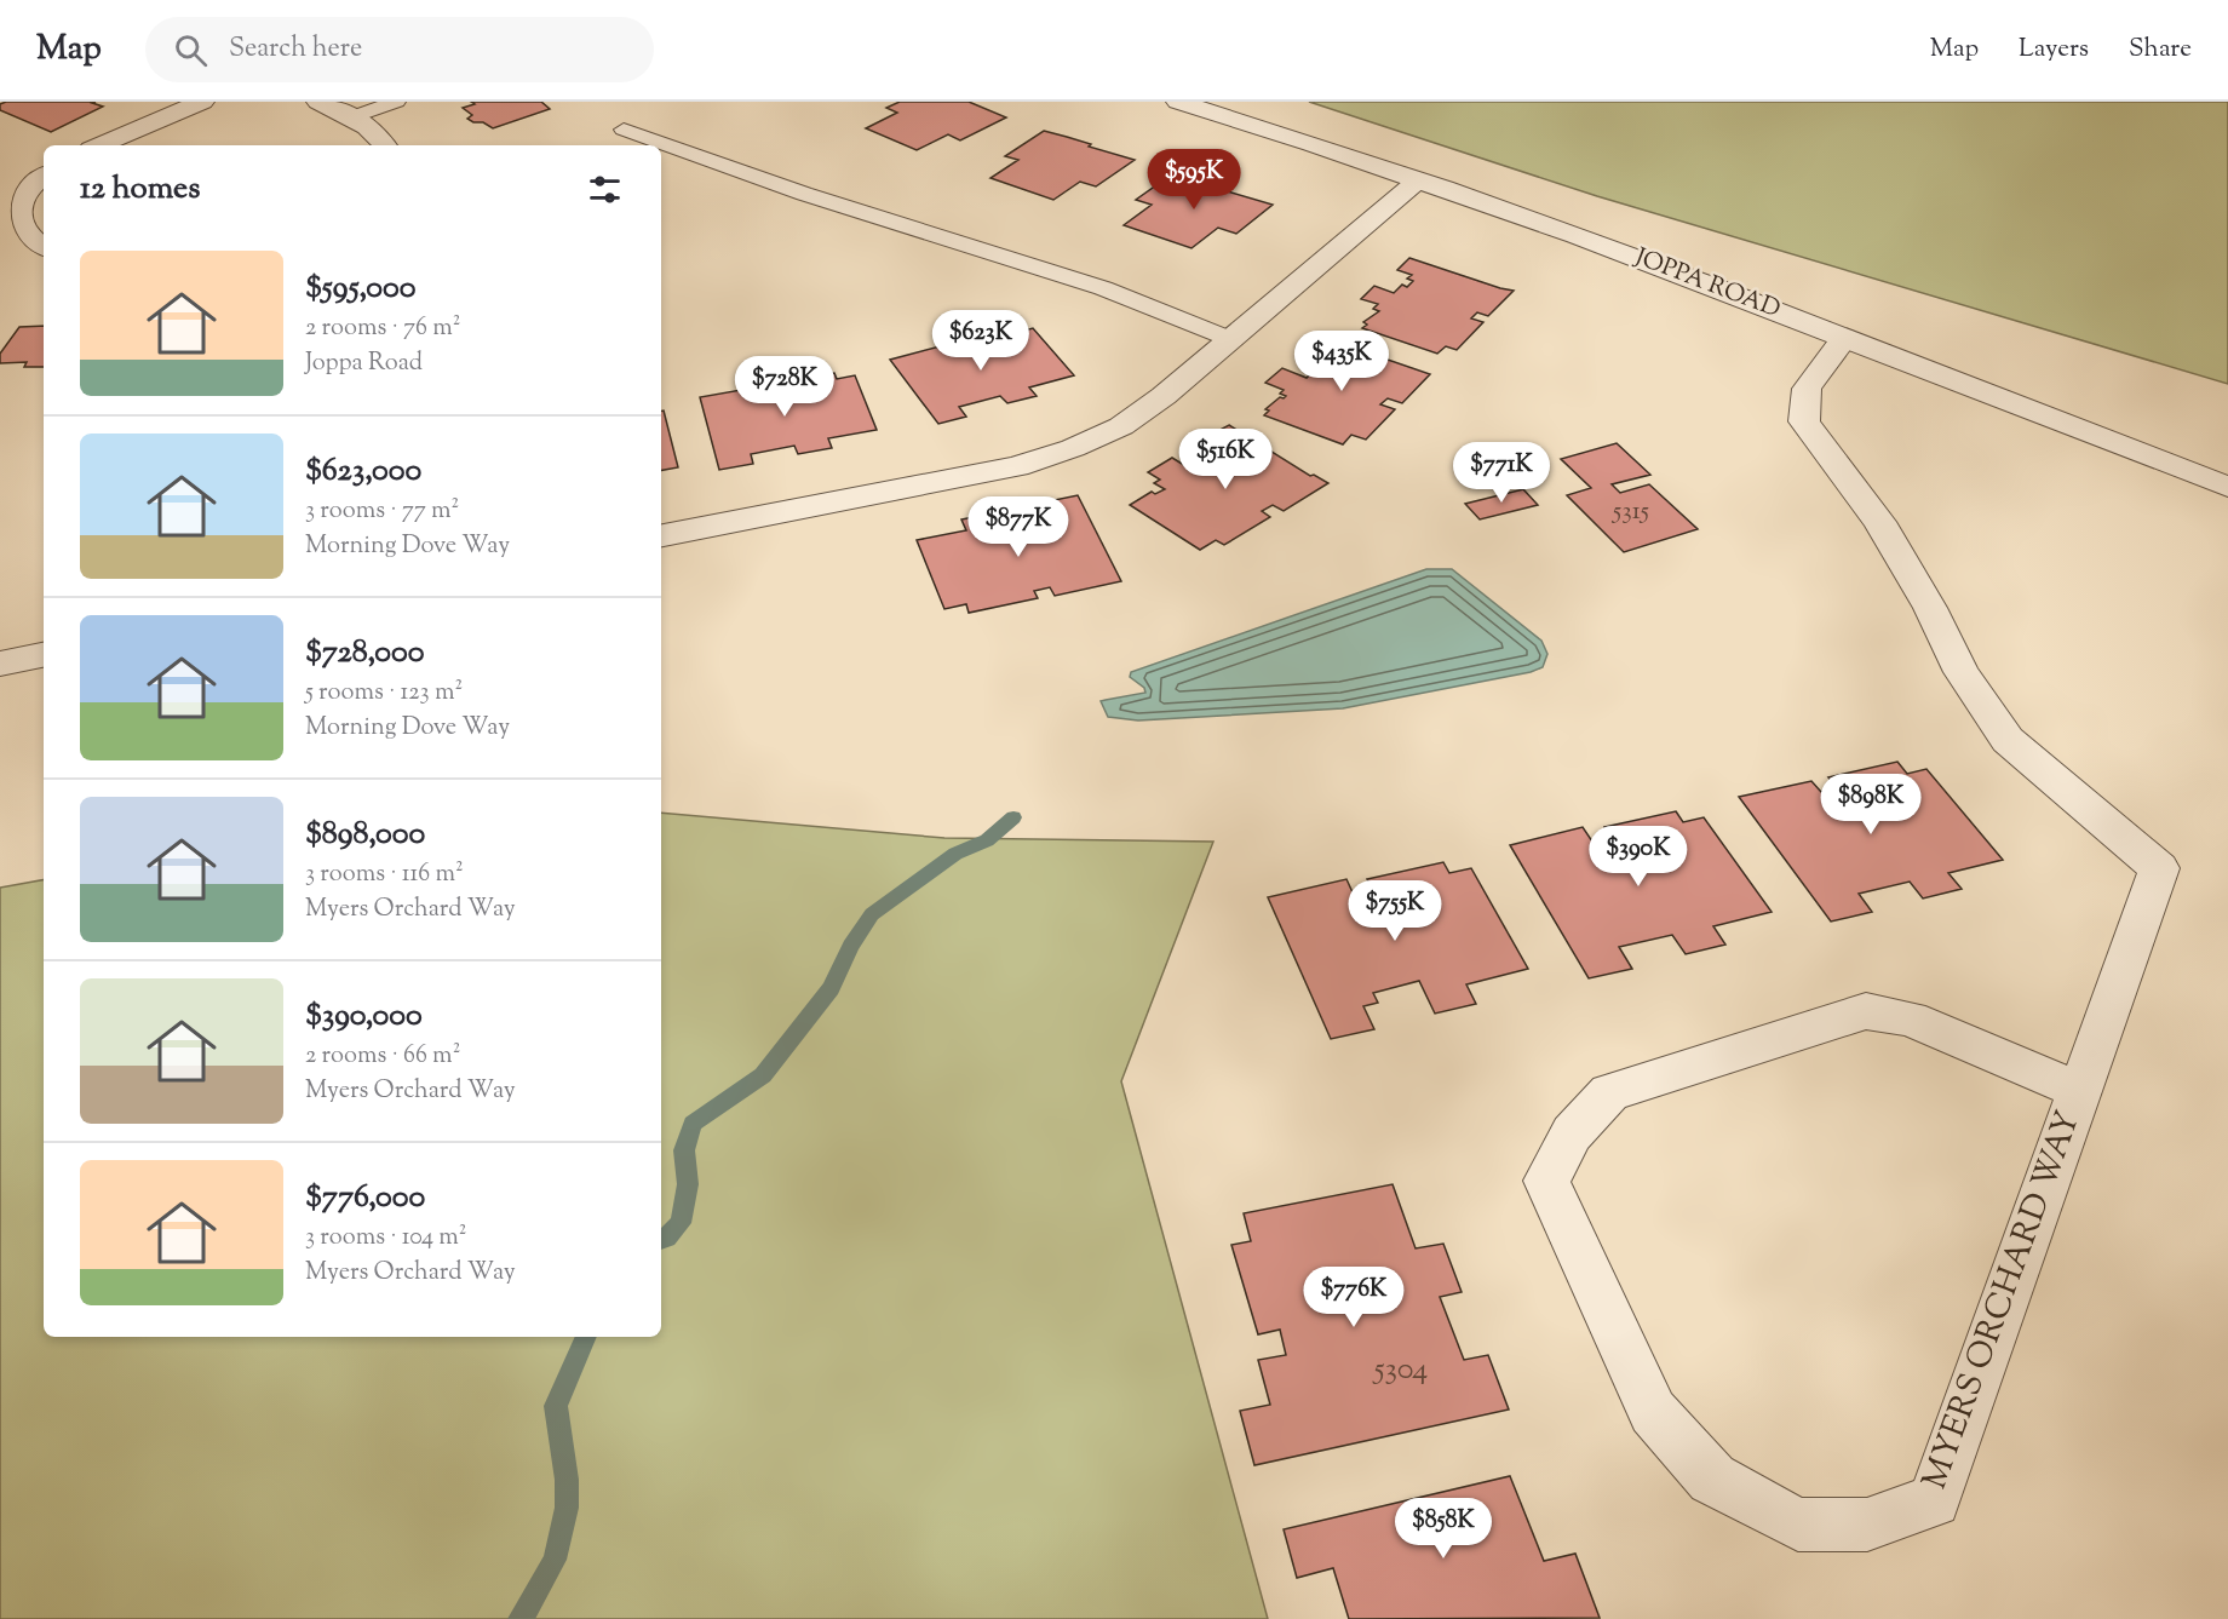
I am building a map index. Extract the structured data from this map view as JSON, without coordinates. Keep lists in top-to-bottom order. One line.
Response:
{"streets":{"street":["JOPPA ROAD","MYERS ORCHARD WAY"]},"crossings":[["JOPPA ROAD","MYERS ORCHARD WAY"]],"house_numbers":["5315","5304"],"page":{"header":"Map","search":"Search here","nav":["Map","Layers","Share"],"heading":"12 homes","price":["$595K","$623K","$435K","$728K","$516K","$771K","$877K","$898K","$390K","$755K","$776K","$858K"],"list":[{"name":"$595,000","note":"2 rooms · 76 m² · Joppa Road"},{"name":"$623,000","note":"3 rooms · 77 m² · Morning Dove Way"},{"name":"$728,000","note":"5 rooms · 123 m² · Morning Dove Way"},{"name":"$898,000","note":"3 rooms · 116 m² · Myers Orchard Way"},{"name":"$390,000","note":"2 rooms · 66 m² · Myers Orchard Way"},{"name":"$776,000","note":"3 rooms · 104 m² · Myers Orchard Way"}]}}
